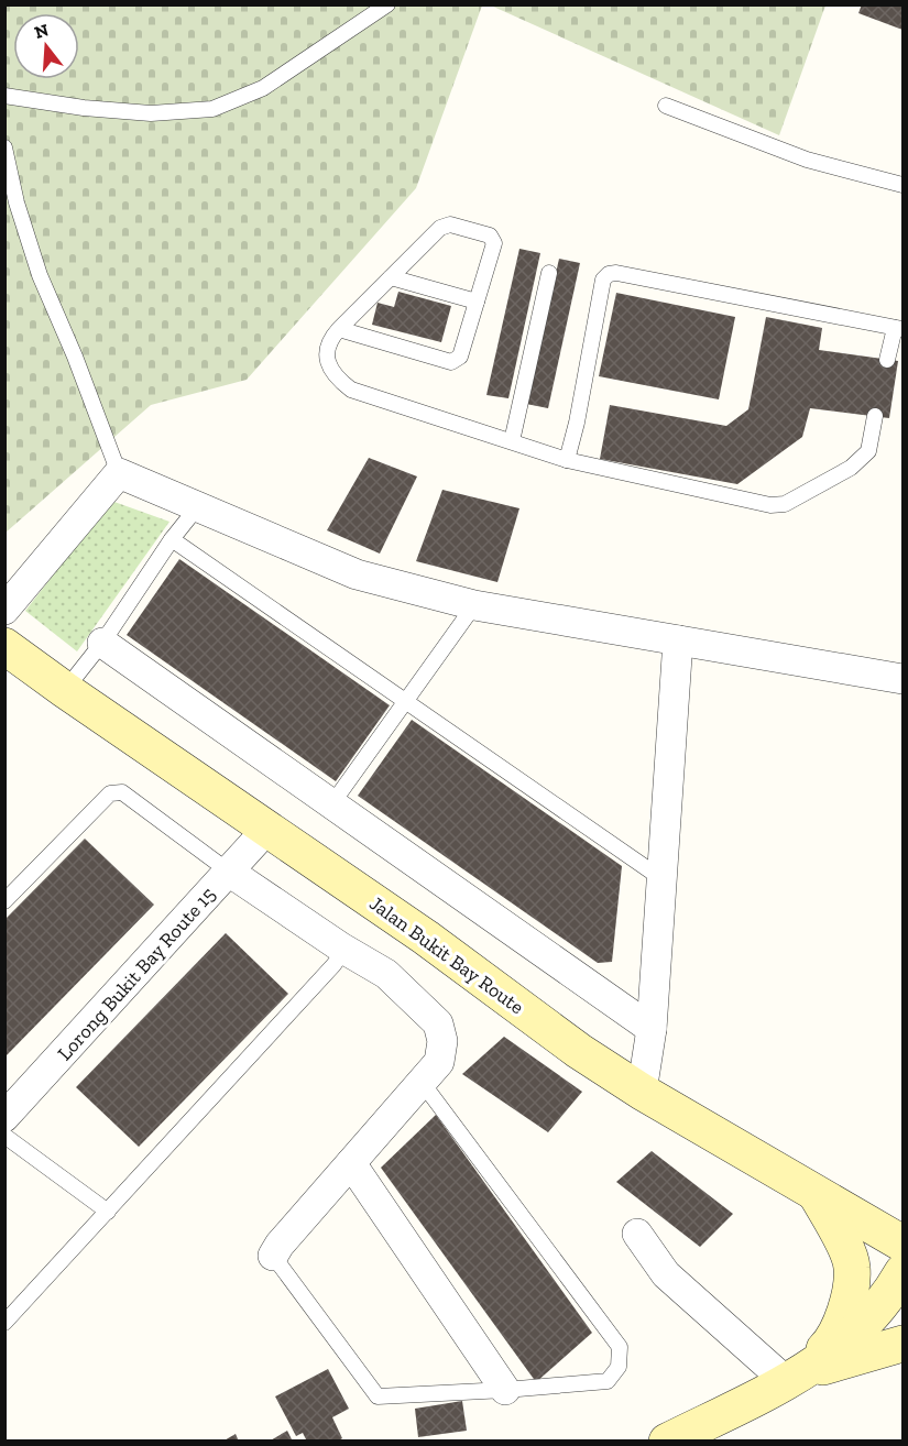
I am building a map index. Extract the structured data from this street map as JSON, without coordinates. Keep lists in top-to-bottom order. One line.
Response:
{"streets":{"street":["Jalan Bukit Bay Route","Lorong Bukit Bay Route 15"]},"crossings":[["Jalan Bukit Bay Route","Lorong Bukit Bay Route 15"]],"north":"top"}
